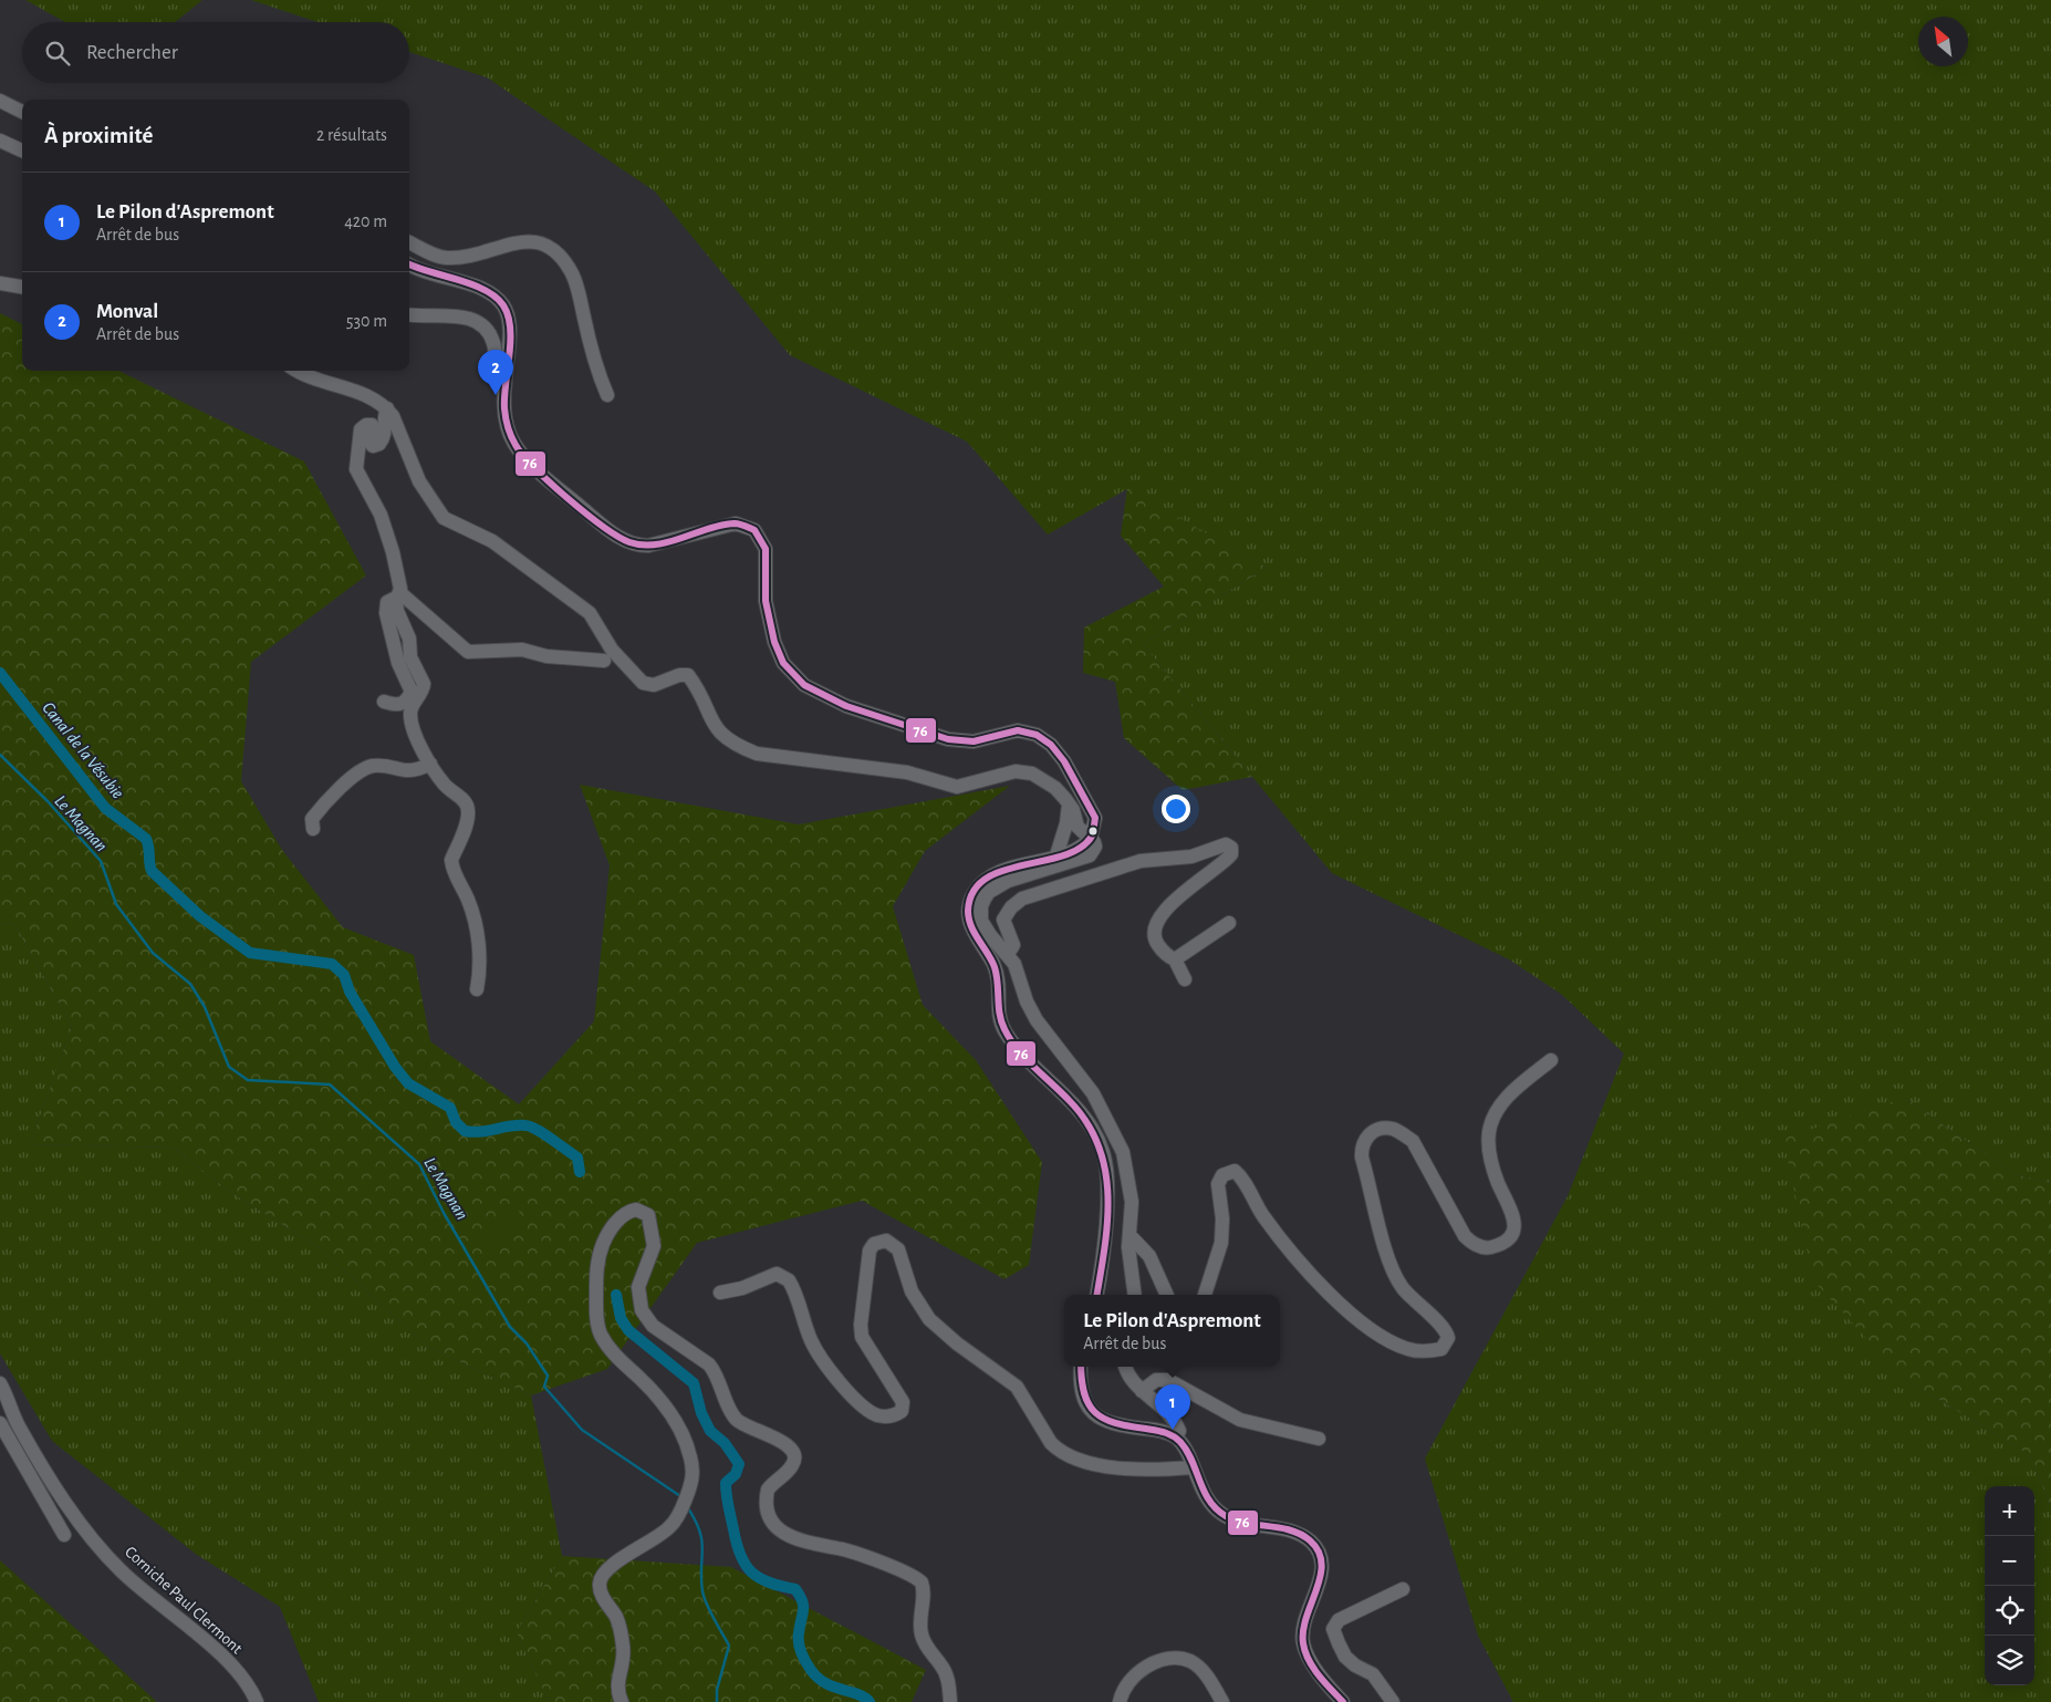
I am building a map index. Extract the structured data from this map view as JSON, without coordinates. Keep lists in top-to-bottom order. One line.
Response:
{"streets":{"street":["Corniche Paul Clermont"]},"water":["Canal de la Vésubie","Le Magnan"],"lines":["transit line 76"],"north":"top left","page":{"search":"Rechercher","heading":["À proximité","2 résultats"],"list":[{"mark":"1","name":"Le Pilon d'Aspremont","note":"Arrêt de bus","value":"420 m"},{"mark":"2","name":"Monval","note":"Arrêt de bus","value":"530 m"}],"pins":["2","1"],"popup":["Le Pilon d'Aspremont","Arrêt de bus"],"map_buttons":["+","−"]}}
